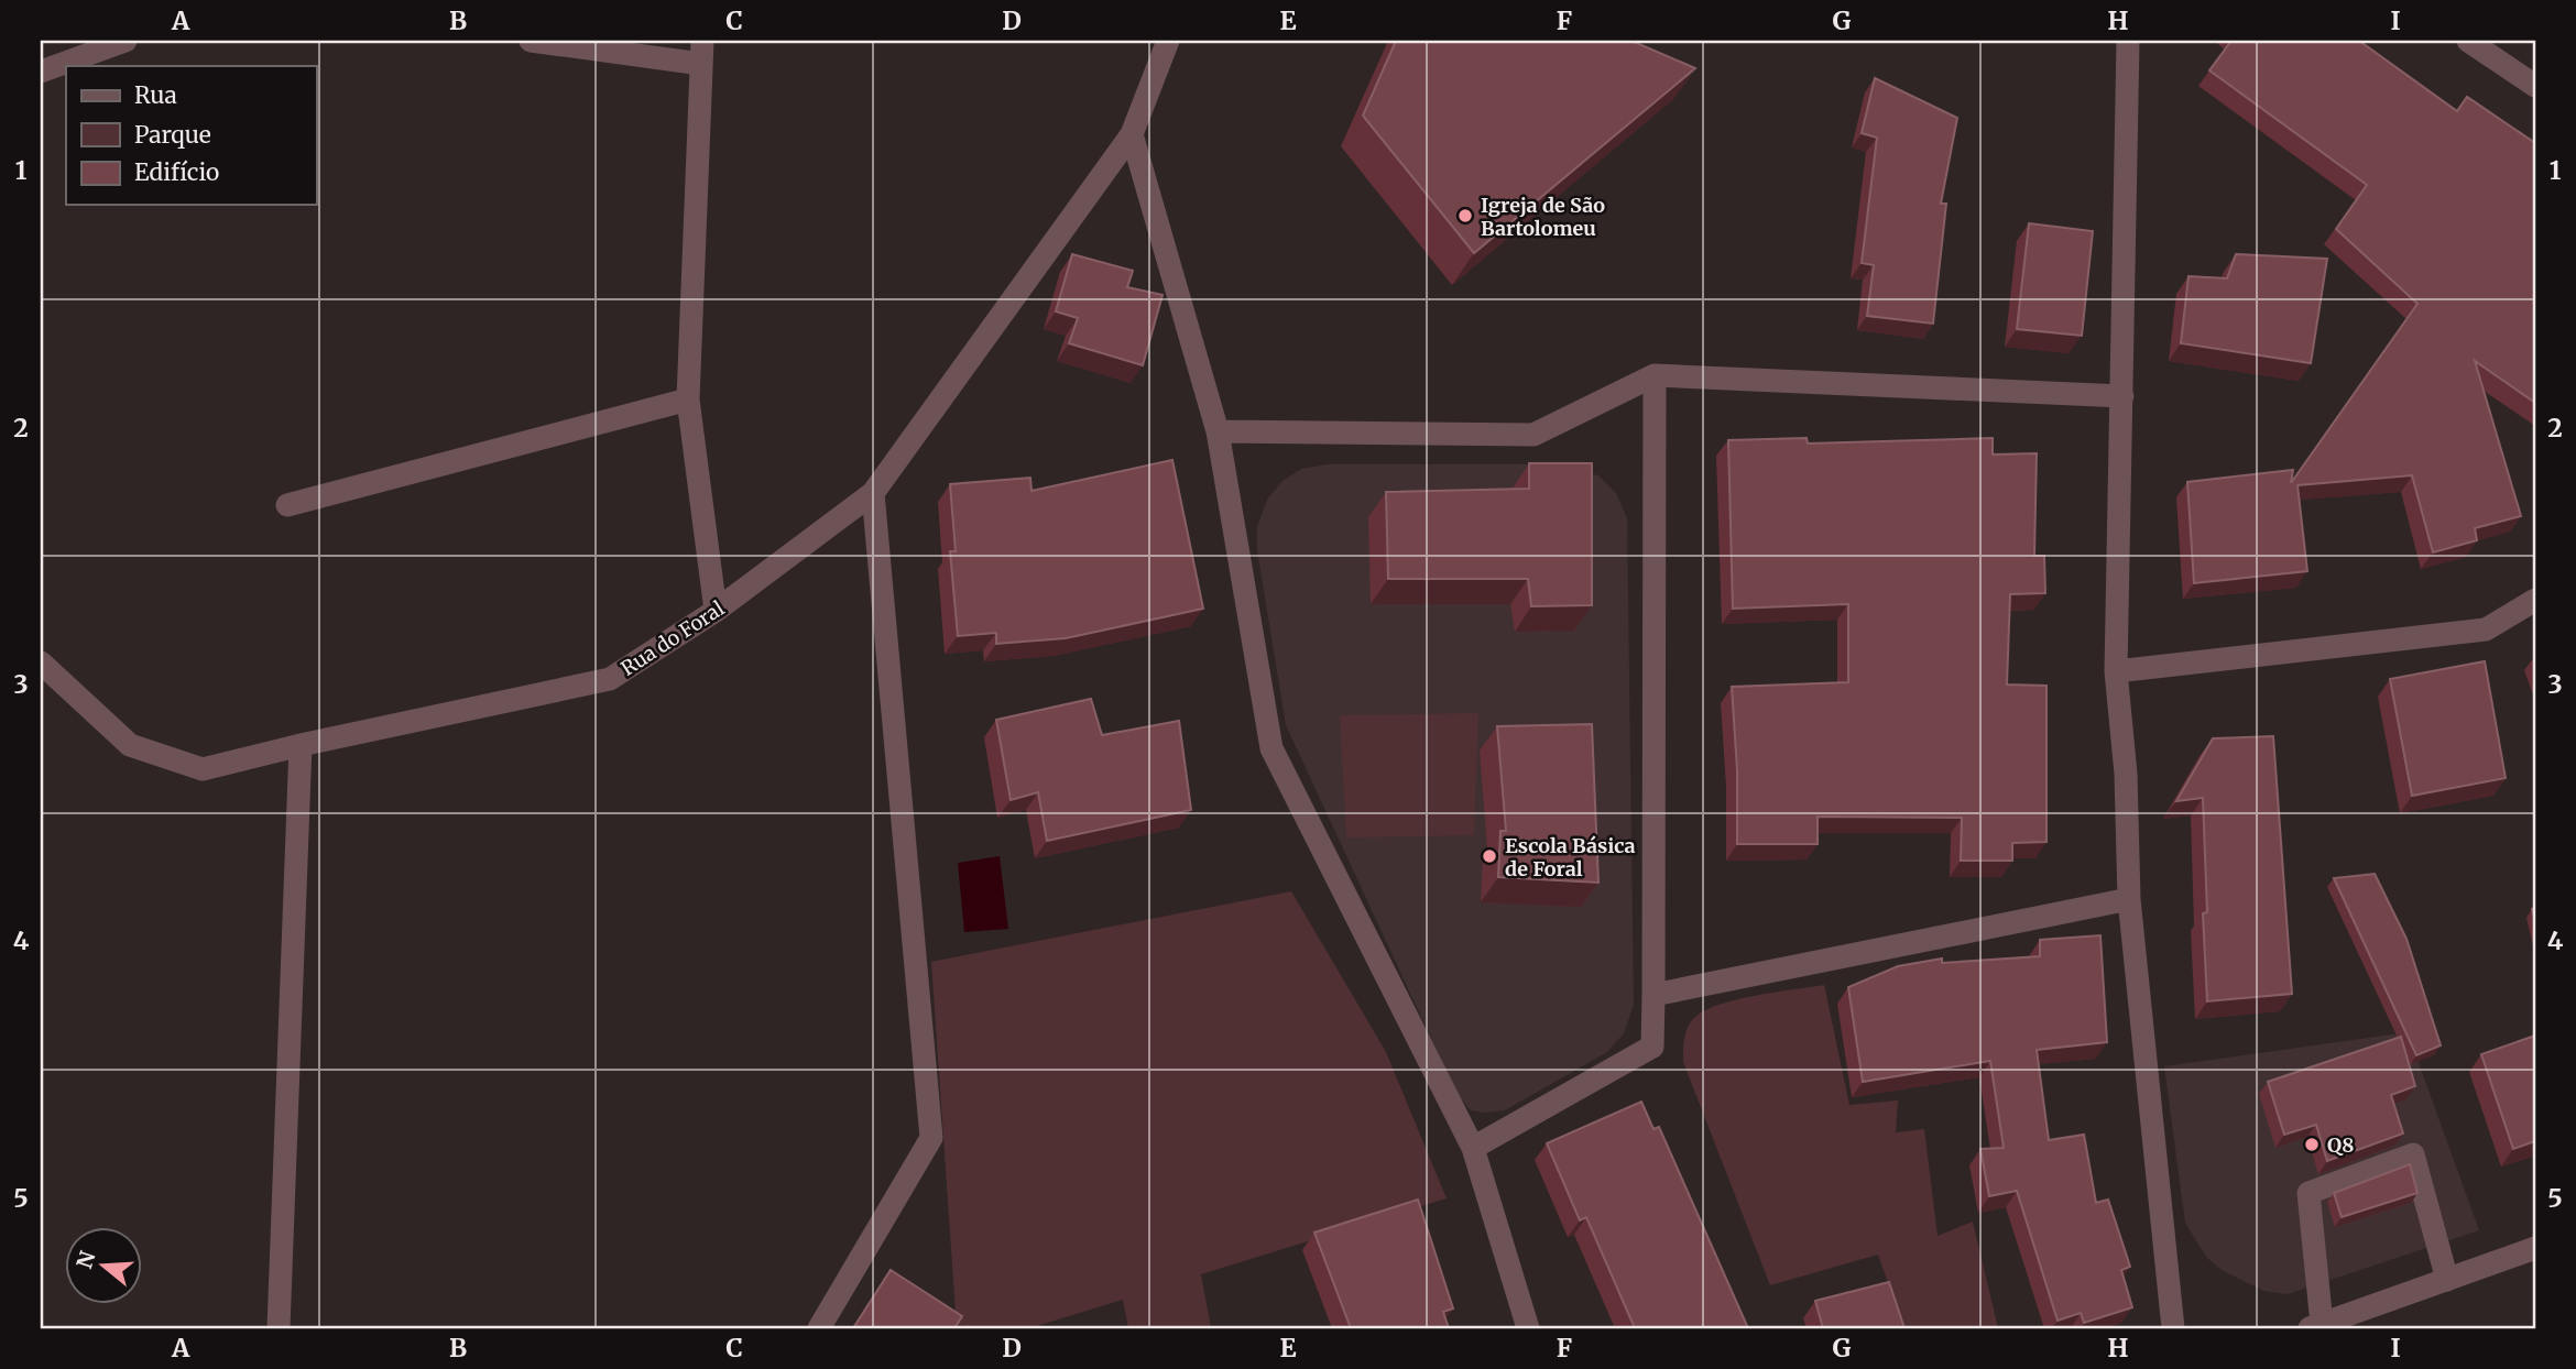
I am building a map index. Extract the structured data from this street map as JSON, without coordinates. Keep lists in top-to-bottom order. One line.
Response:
{"streets":{"street":["Rua do Foral"]},"places":["Igreja de São Bartolomeu","Escola Básica de Foral","Q8"],"legend":["Rua","Parque","Edifício"],"north":"left","grid":{"columns":["A","B","C","D","E","F","G","H","I"],"rows":["1","2","3","4","5"]}}
